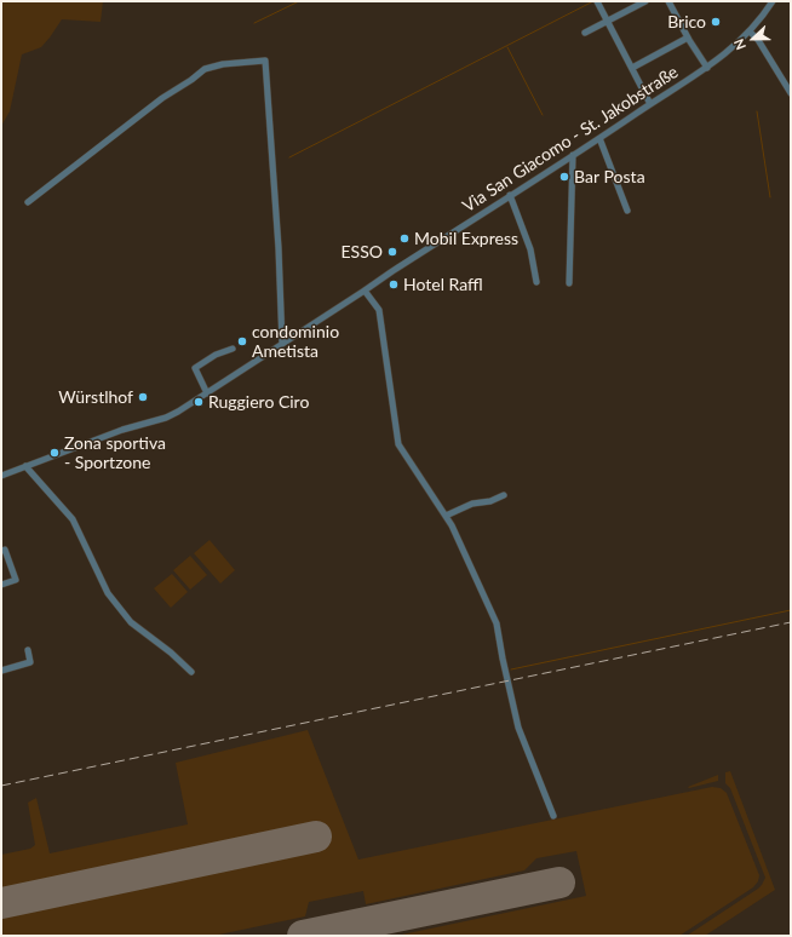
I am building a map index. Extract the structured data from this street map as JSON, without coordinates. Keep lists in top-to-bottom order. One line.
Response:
{"streets":{"street":["Via San Giacomo - St. Jakobstraße"]},"places":["Brico","Bar Posta","Mobil Express","ESSO","Hotel Raffl","condominio Ametista","Würstlhof","Ruggiero Ciro","Zona sportiva - Sportzone"],"north":"left"}
